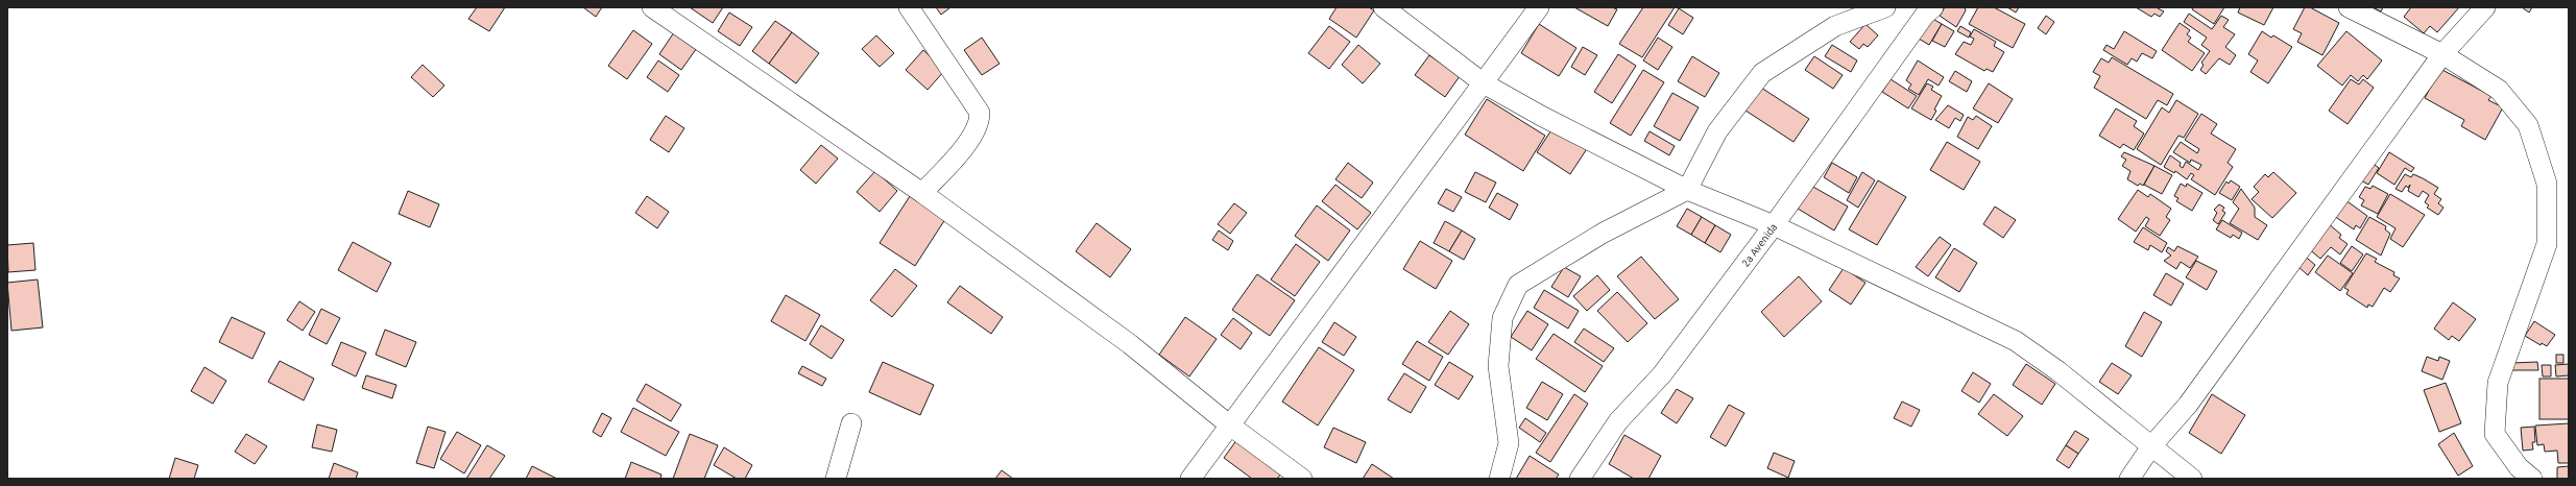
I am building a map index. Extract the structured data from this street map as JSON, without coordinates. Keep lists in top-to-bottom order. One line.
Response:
{"streets":{"street":["2a Avenida"]}}
